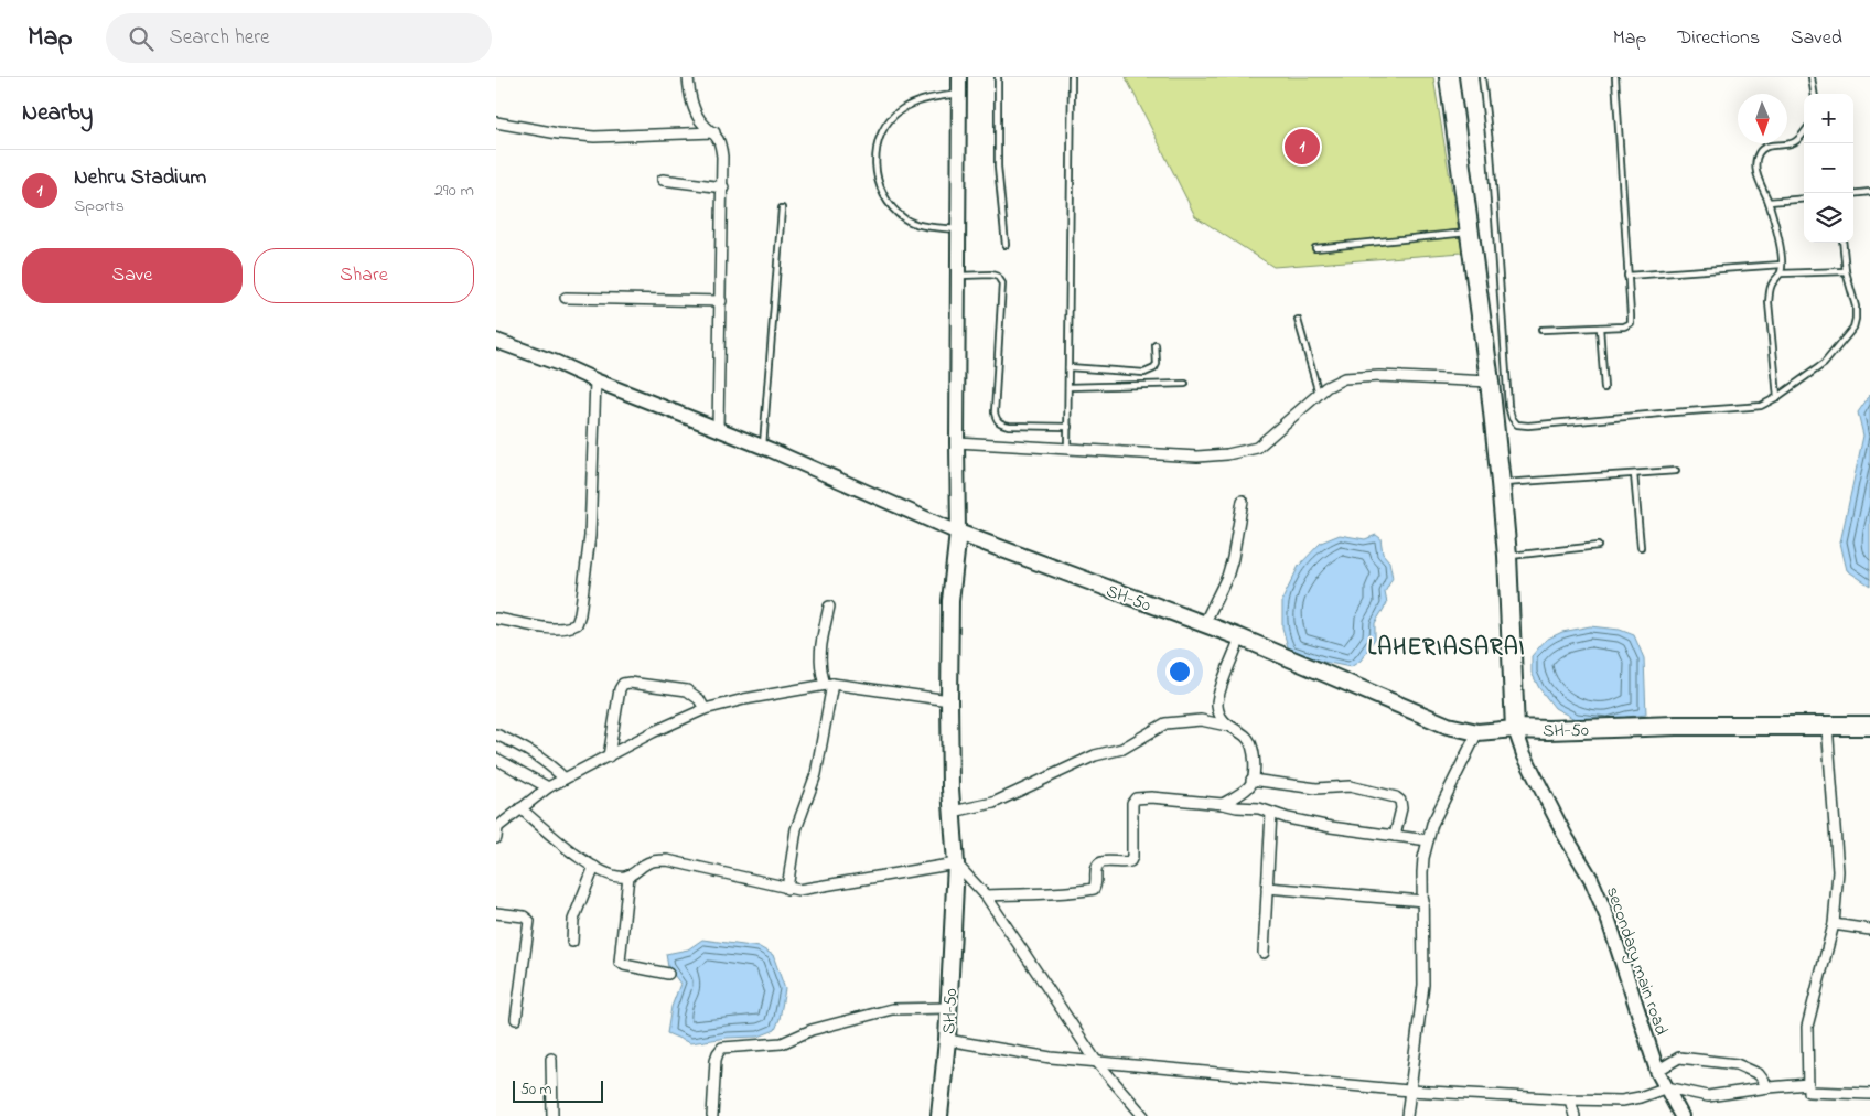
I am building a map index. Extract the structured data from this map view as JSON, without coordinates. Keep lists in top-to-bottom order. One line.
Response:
{"streets":{"highway":["SH-50"],"main road":["secondary main road"]},"crossings":[["SH-50","secondary main road"]],"districts":["LAHERIASARAI"],"scale_bar":"50 m","north":"bottom","page":{"header":"Map","search":"Search here","nav":["Map","Directions","Saved"],"heading":"Nearby","map_buttons":["+","−"],"pins":"1","list":[{"mark":"1","name":"Nehru Stadium","note":"Sports","value":"290 m"}],"buttons":["Save","Share"],"scale":"50 m"}}
